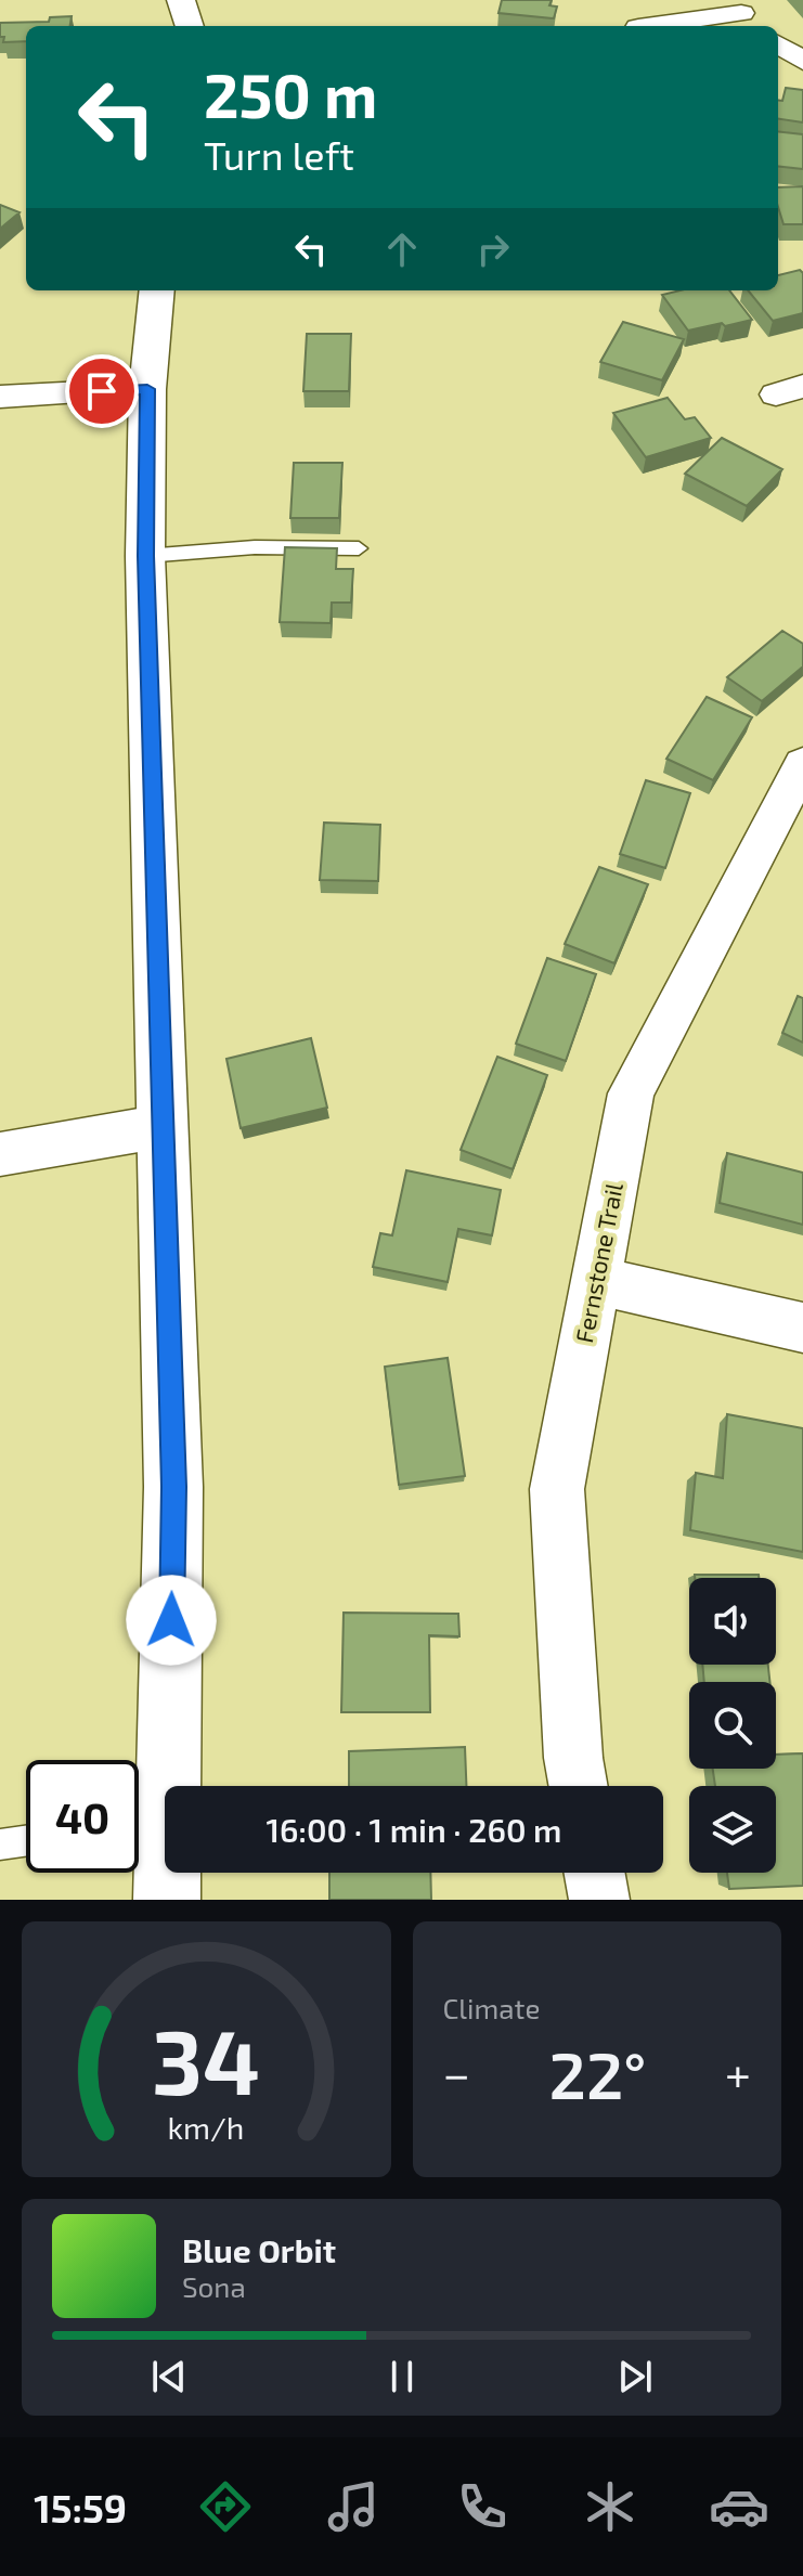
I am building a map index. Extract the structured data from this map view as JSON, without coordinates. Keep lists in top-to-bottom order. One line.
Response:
{"streets":{"street":["Fernstone Trail"]},"page":{"turn":["250 m","Turn left"],"limit":"40","trip":"16:00 · 1 min · 260 m","tile":"Climate","heat":["−","22°","+"],"song":["Blue Orbit","Sona"],"tabs":"15:59","gauge":["34","km/h"]}}
